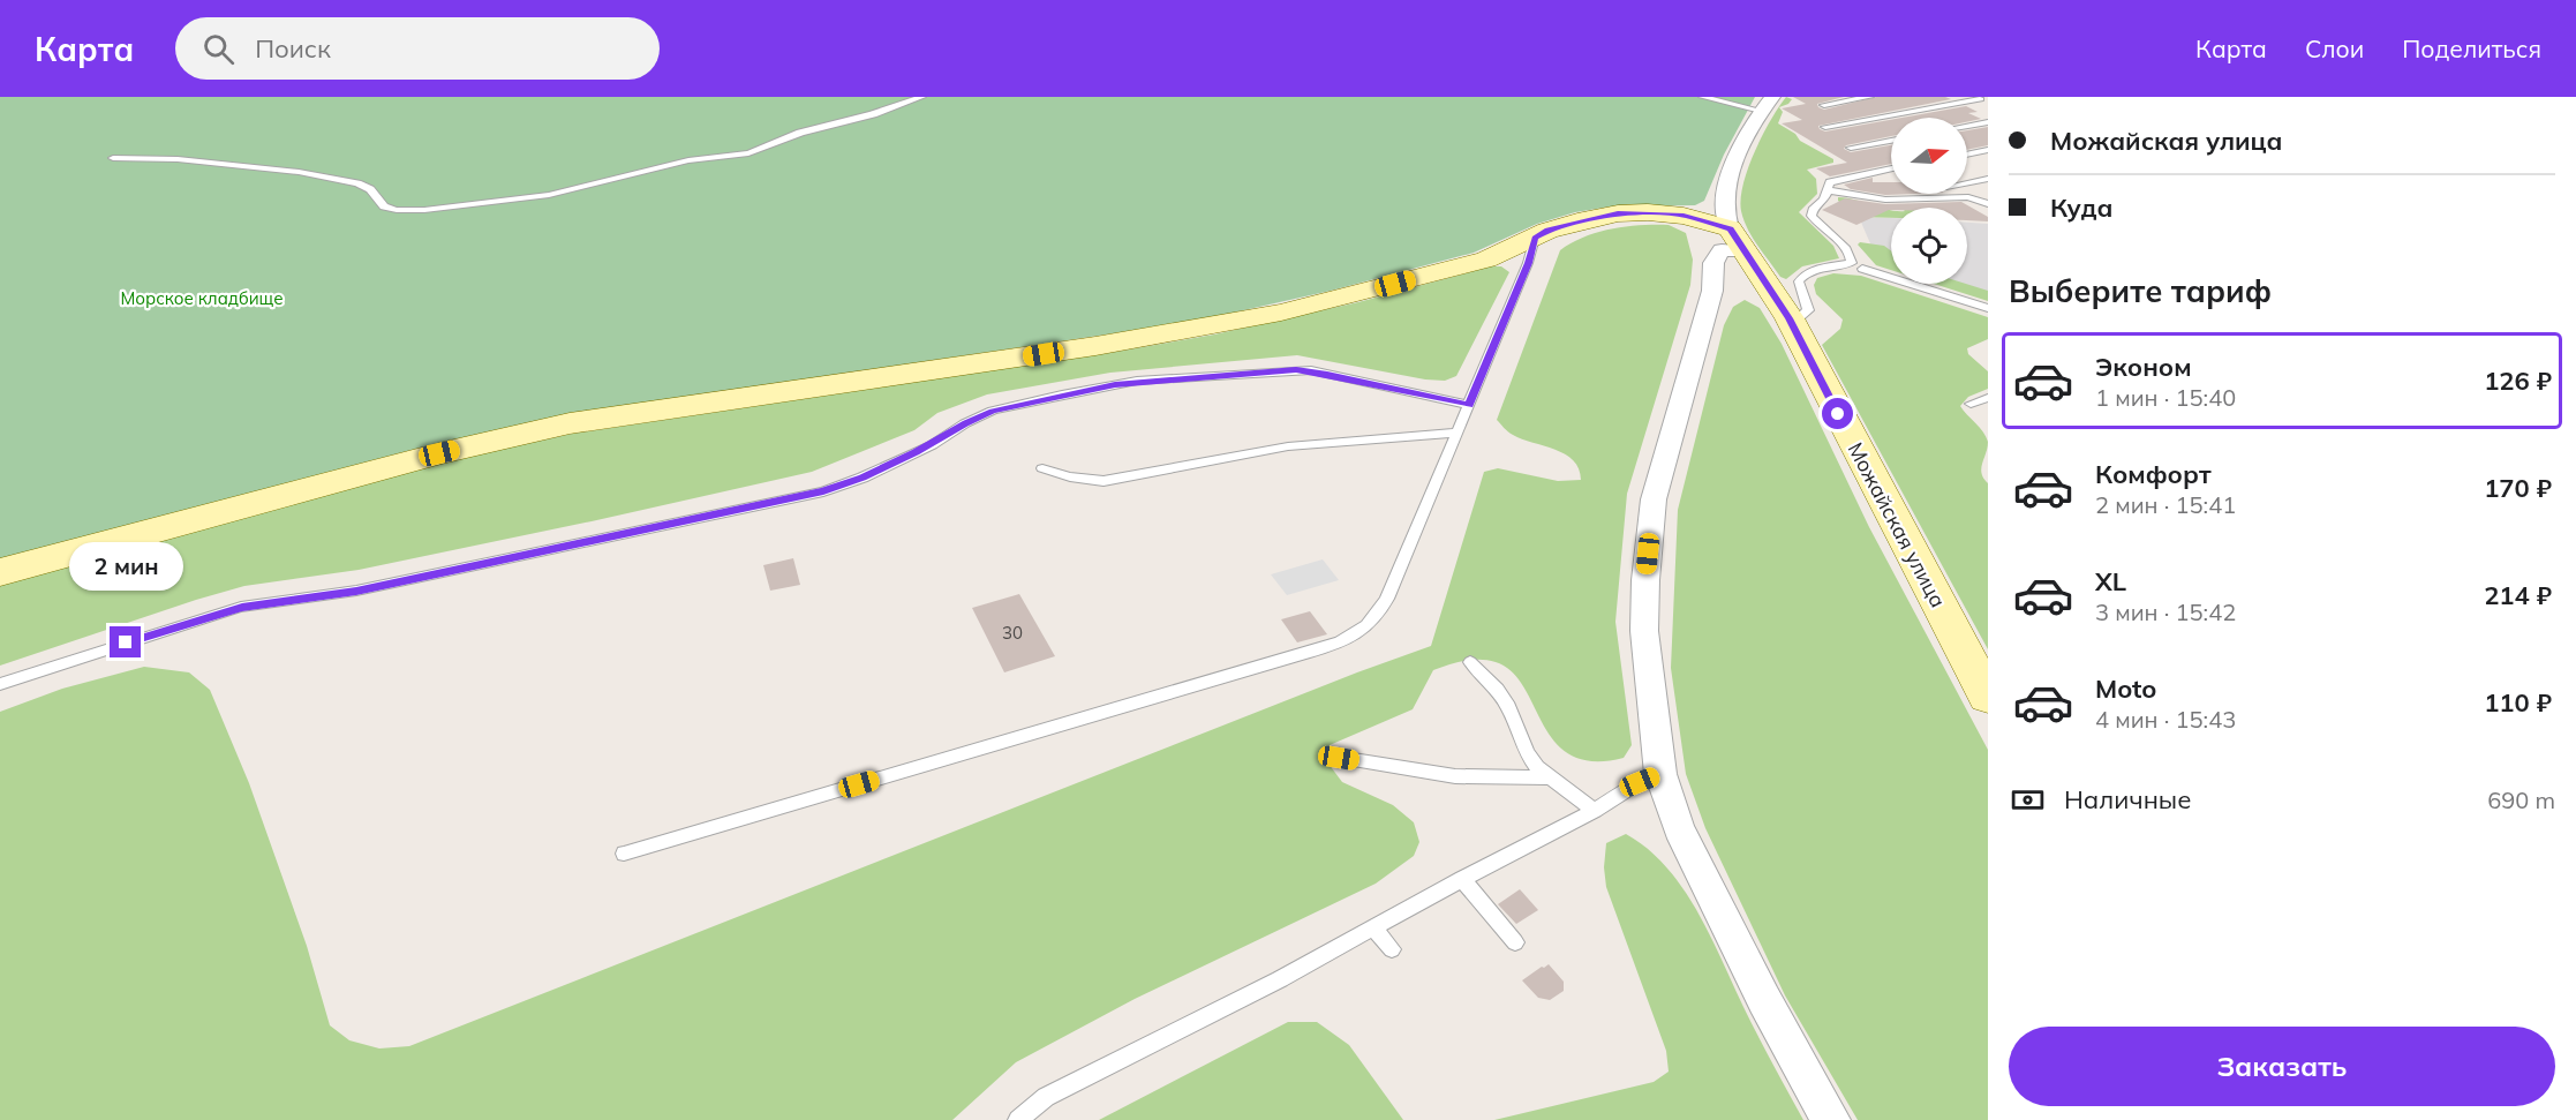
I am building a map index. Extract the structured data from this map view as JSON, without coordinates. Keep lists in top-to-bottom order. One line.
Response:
{"streets":{"main road":["Можайская улица"]},"parks":["Морское кладбище"],"house_numbers":["30"],"north":"right","page":{"header":"Карта","search":"Поиск","nav":["Карта","Слои","Поделиться"],"banner":["Можайская улица","Куда"],"heading":"Выберите тариф","list":[{"name":"Эконом","note":"1 мин · 15:40","value":"126 ₽"},{"name":"Комфорт","note":"2 мин · 15:41","value":"170 ₽"},{"name":"XL","note":"3 мин · 15:42","value":"214 ₽"},{"name":"Moto","note":"4 мин · 15:43","value":"110 ₽"}],"bubble":"2 мин","pay":["Наличные","690 m"],"buttons":"Заказать"}}
